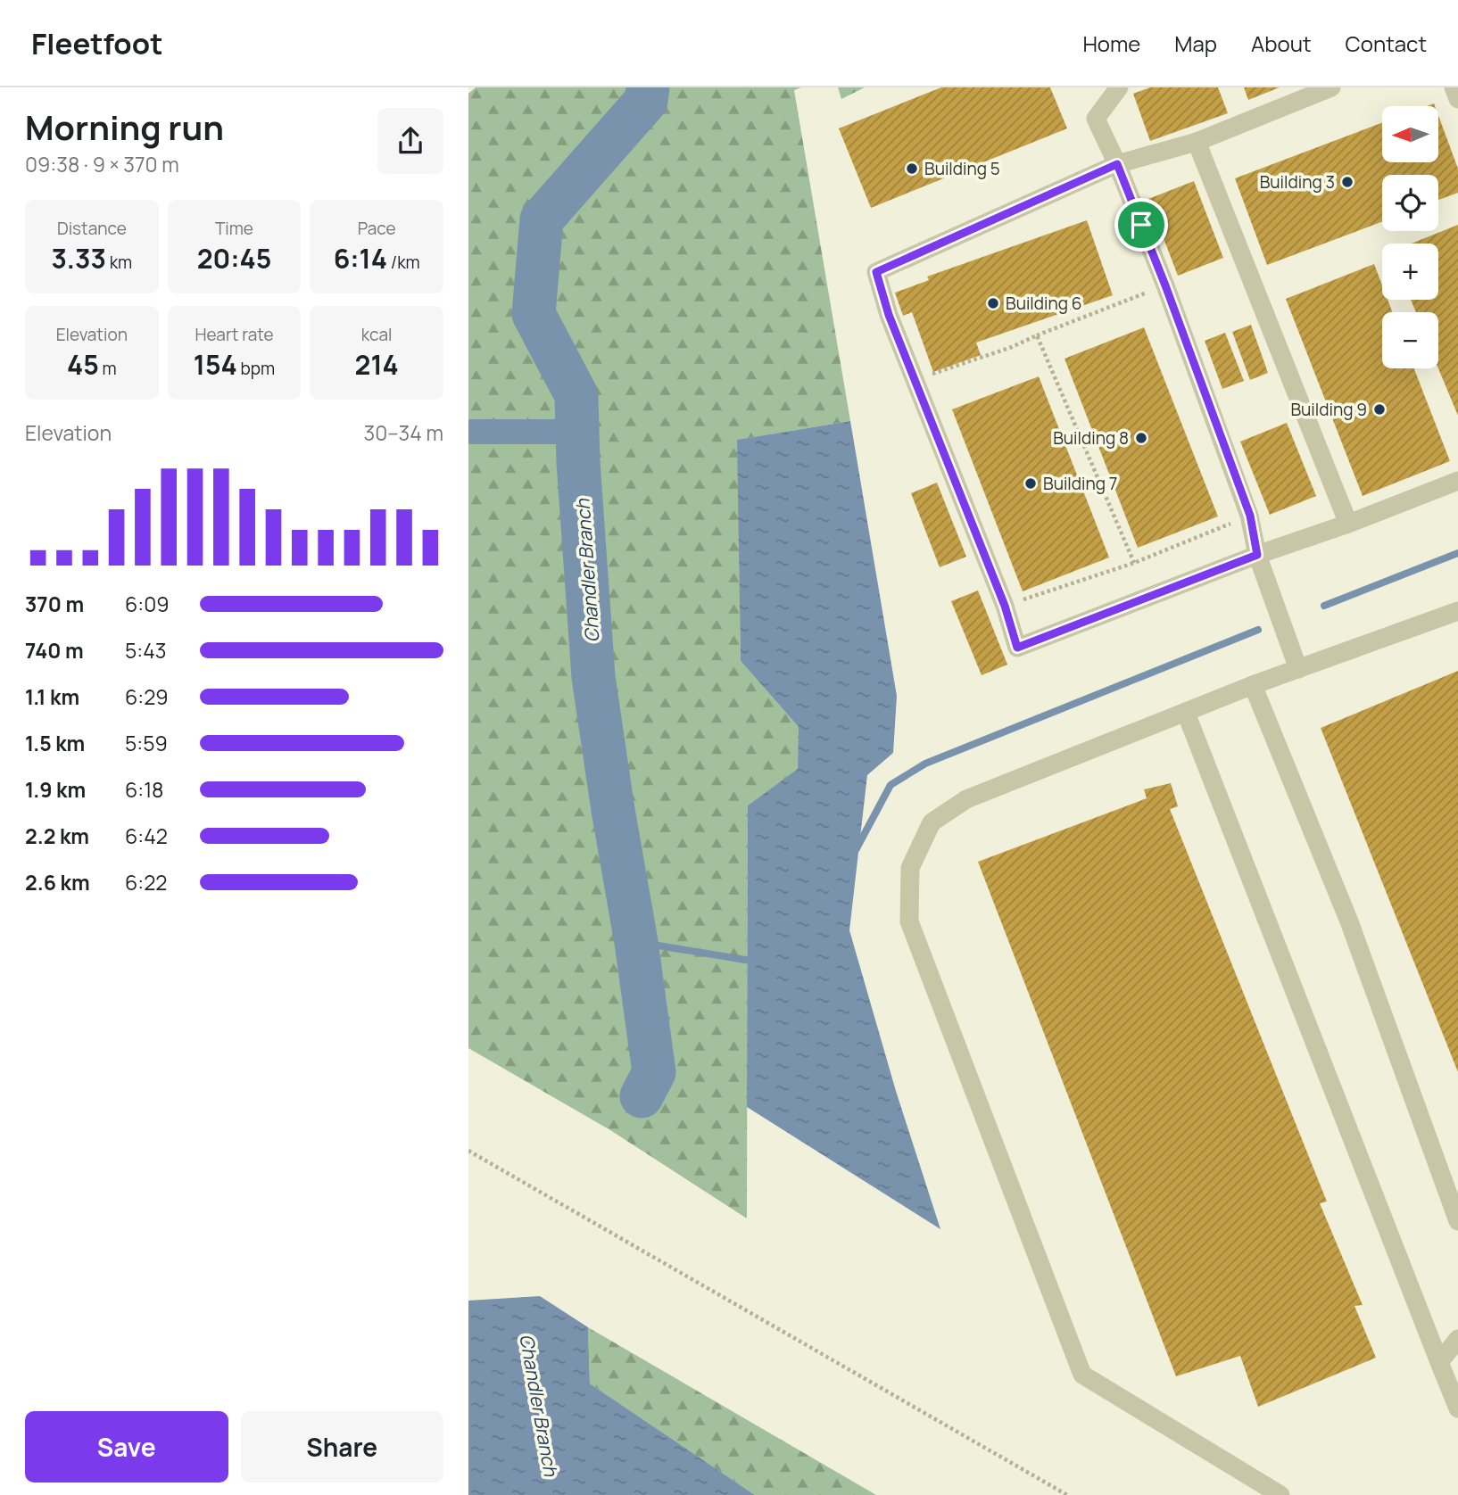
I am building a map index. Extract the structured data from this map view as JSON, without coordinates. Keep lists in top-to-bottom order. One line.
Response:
{"water":["Chandler Branch"],"places":["Building 5","Building 3","Building 6","Building 9","Building 8","Building 7"],"north":"left","page":{"header":"Fleetfoot","nav":["Home","Map","About","Contact"],"heading":["Morning run","09:38 · 9 × 370 m"],"map_buttons":["+","−"],"stats":[["Distance","3.33 km"],["Time","20:45"],["Pace","6:14 /km"],["Elevation","45 m"],["Heart rate","154 bpm"],["kcal","214"]],"chart":["Elevation","30–34 m"],"list":[{"name":"370 m","note":"6:09"},{"name":"740 m","note":"5:43"},{"name":"1.1 km","note":"6:29"},{"name":"1.5 km","note":"5:59"},{"name":"1.9 km","note":"6:18"},{"name":"2.2 km","note":"6:42"},{"name":"2.6 km","note":"6:22"}],"buttons":["Save","Share"]}}
